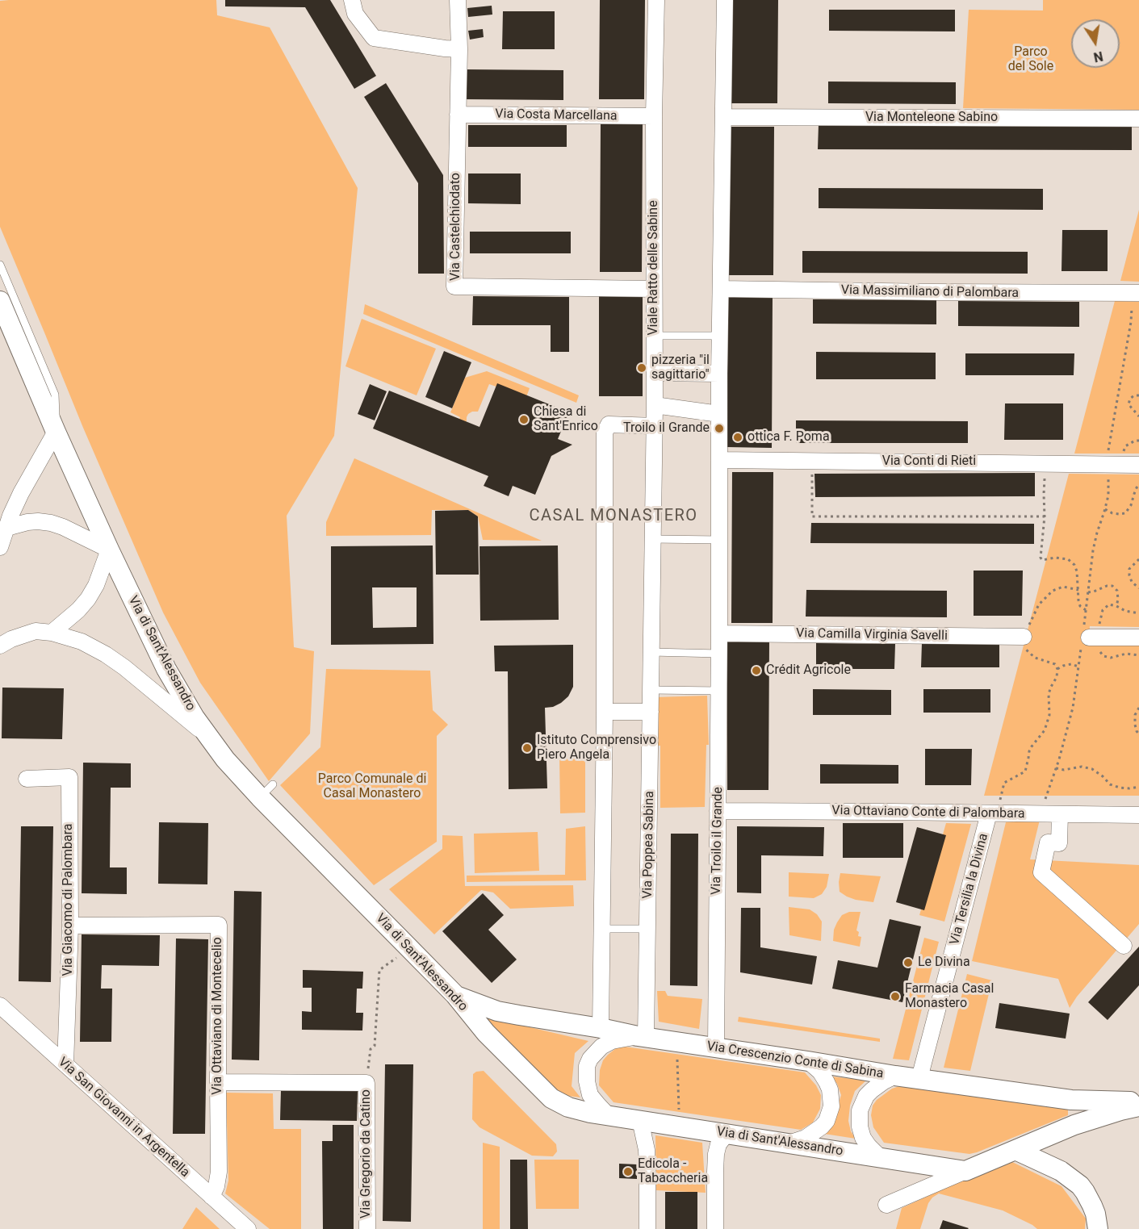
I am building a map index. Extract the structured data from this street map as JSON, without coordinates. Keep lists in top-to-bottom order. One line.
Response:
{"streets":{"street":["Via Costa Marcellana","Via Monteleone Sabino","Via Castelchiodato","Viale Ratto delle Sabine","Via Massimiliano di Palombara","Via Conti di Rieti","Via Camilla Virginia Savelli","Via di Sant'Alessandro","Via Ottaviano Conte di Palombara","Via Troilo il Grande","Via Poppea Sabina","Via Tersilia la Divina","Via Giacomo di Palombara","Via Ottaviano di Montecelio","Via Crescenzio Conte di Sabina","Via San Giovanni in Argentella","Via Gregorio da Catino"]},"crossings":[["Via Costa Marcellana","Via Castelchiodato"],["Via Costa Marcellana","Viale Ratto delle Sabine"],["Via Castelchiodato","Viale Ratto delle Sabine"],["Viale Ratto delle Sabine","Via Poppea Sabina"],["Via Camilla Virginia Savelli","Via Troilo il Grande"],["Via di Sant'Alessandro","Via Crescenzio Conte di Sabina"],["Via Ottaviano Conte di Palombara","Via Troilo il Grande"],["Via Ottaviano Conte di Palombara","Via Tersilia la Divina"],["Via Troilo il Grande","Via Crescenzio Conte di Sabina"],["Via Poppea Sabina","Via Crescenzio Conte di Sabina"],["Via Tersilia la Divina","Via Crescenzio Conte di Sabina"],["Via Giacomo di Palombara","Via Ottaviano di Montecelio"],["Via Giacomo di Palombara","Via San Giovanni in Argentella"],["Via Ottaviano di Montecelio","Via San Giovanni in Argentella"],["Via Ottaviano di Montecelio","Via Gregorio da Catino"]],"districts":["CASAL MONASTERO"],"parks":["Parco del Sole","Parco Comunale di Casal Monastero"],"places":["pizzeria \"il sagittario\"","Chiesa di Sant'Enrico","Troilo il Grande","ottica F. Poma","Crédit Agricole","Istituto Comprensivo Piero Angela","Le Divina","Farmacia Casal Monastero","Edicola - Tabaccheria"],"north":"bottom"}
